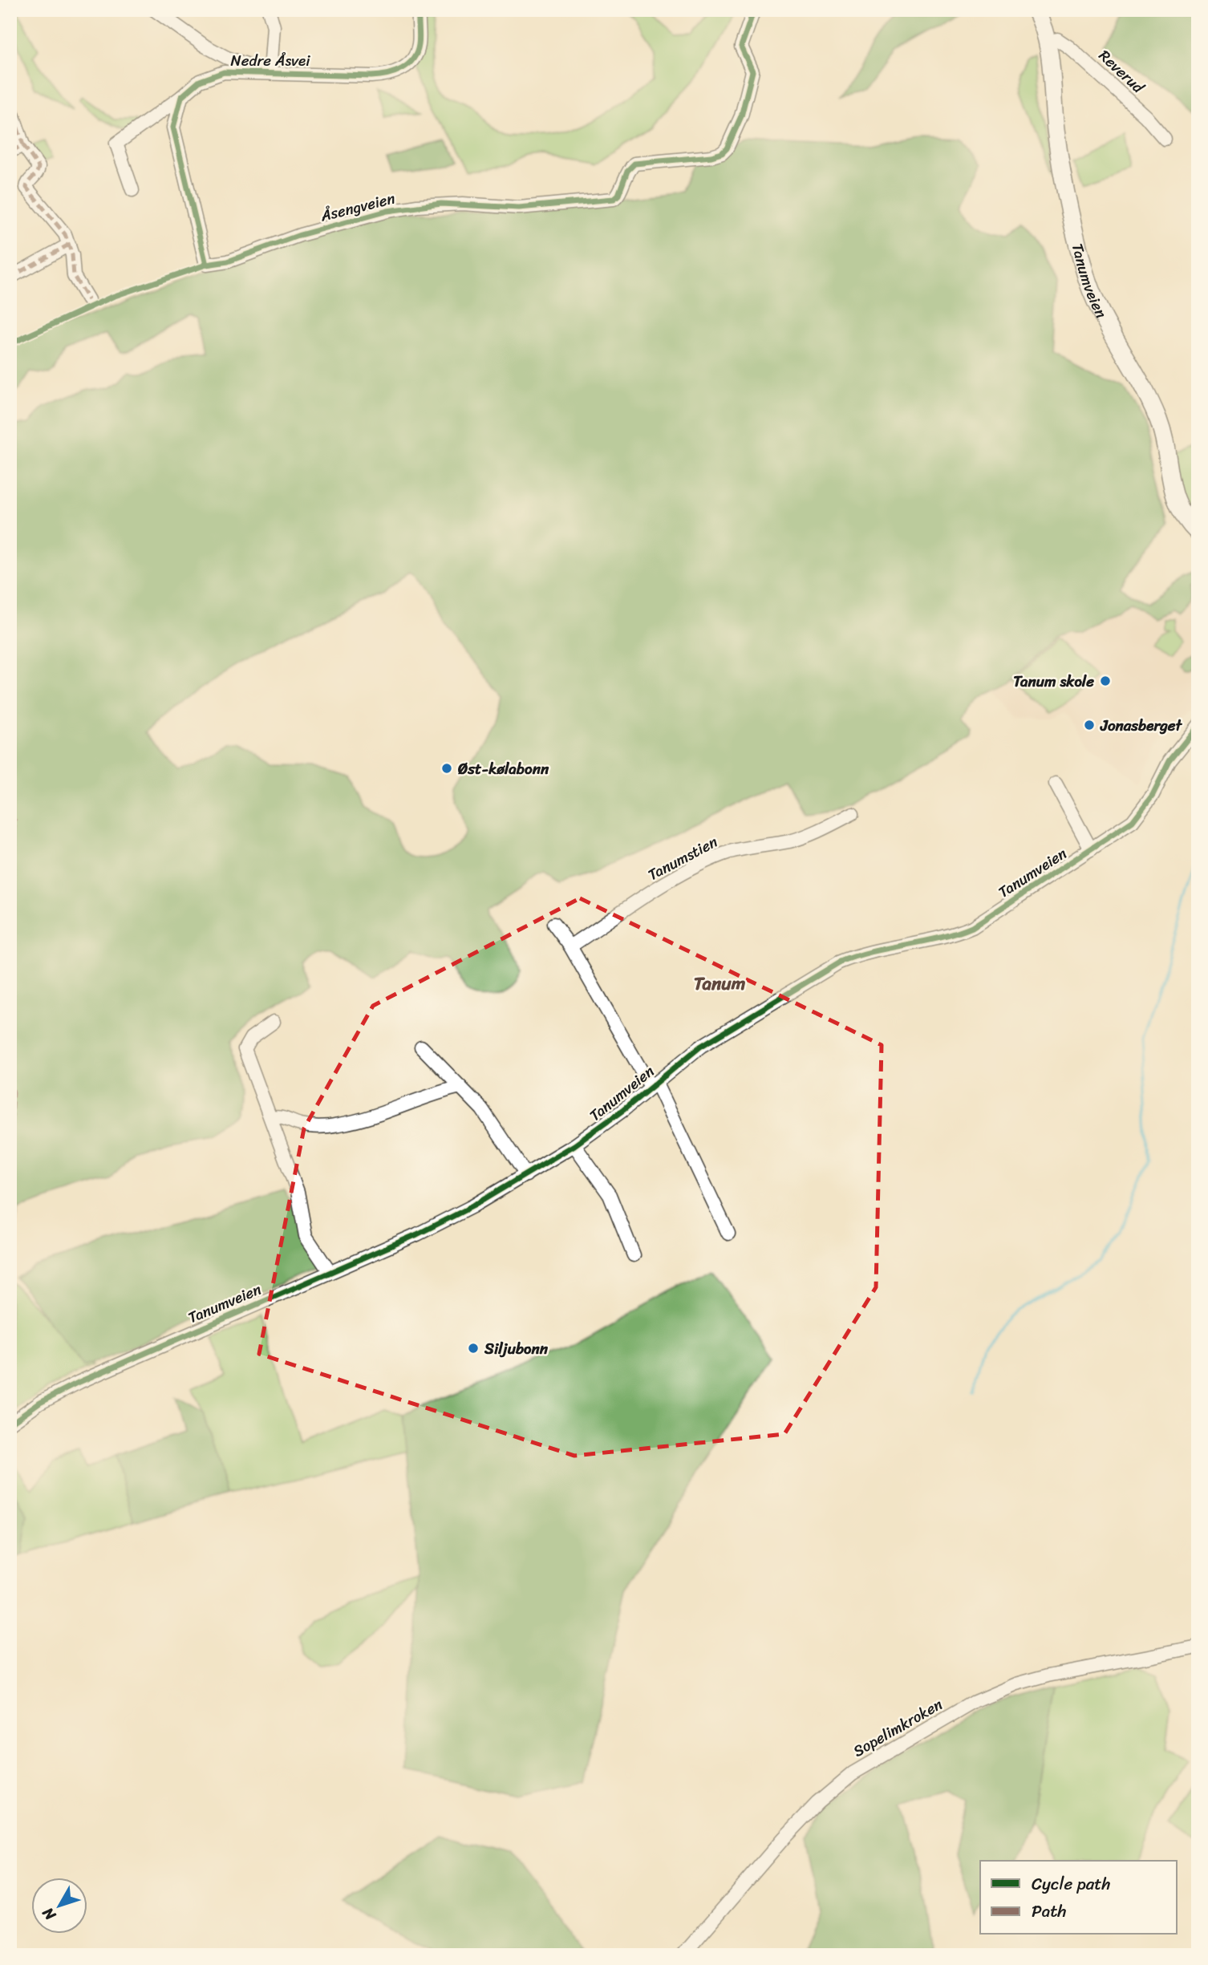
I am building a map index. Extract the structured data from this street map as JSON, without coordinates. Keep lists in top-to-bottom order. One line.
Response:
{"streets":{"main road":["Tanumveien"],"street":["Nedre Åsvei","Reverud","Åsengveien","Tanumstien","Sopelimkroken"]},"crossings":[["Nedre Åsvei","Åsengveien"],["Reverud","Tanumveien"]],"districts":["Tanum"],"places":["Tanum skole","Jonasberget","Øst-kølabonn","Siljubonn"],"legend":["Cycle path","Path"],"north":"bottom left"}
